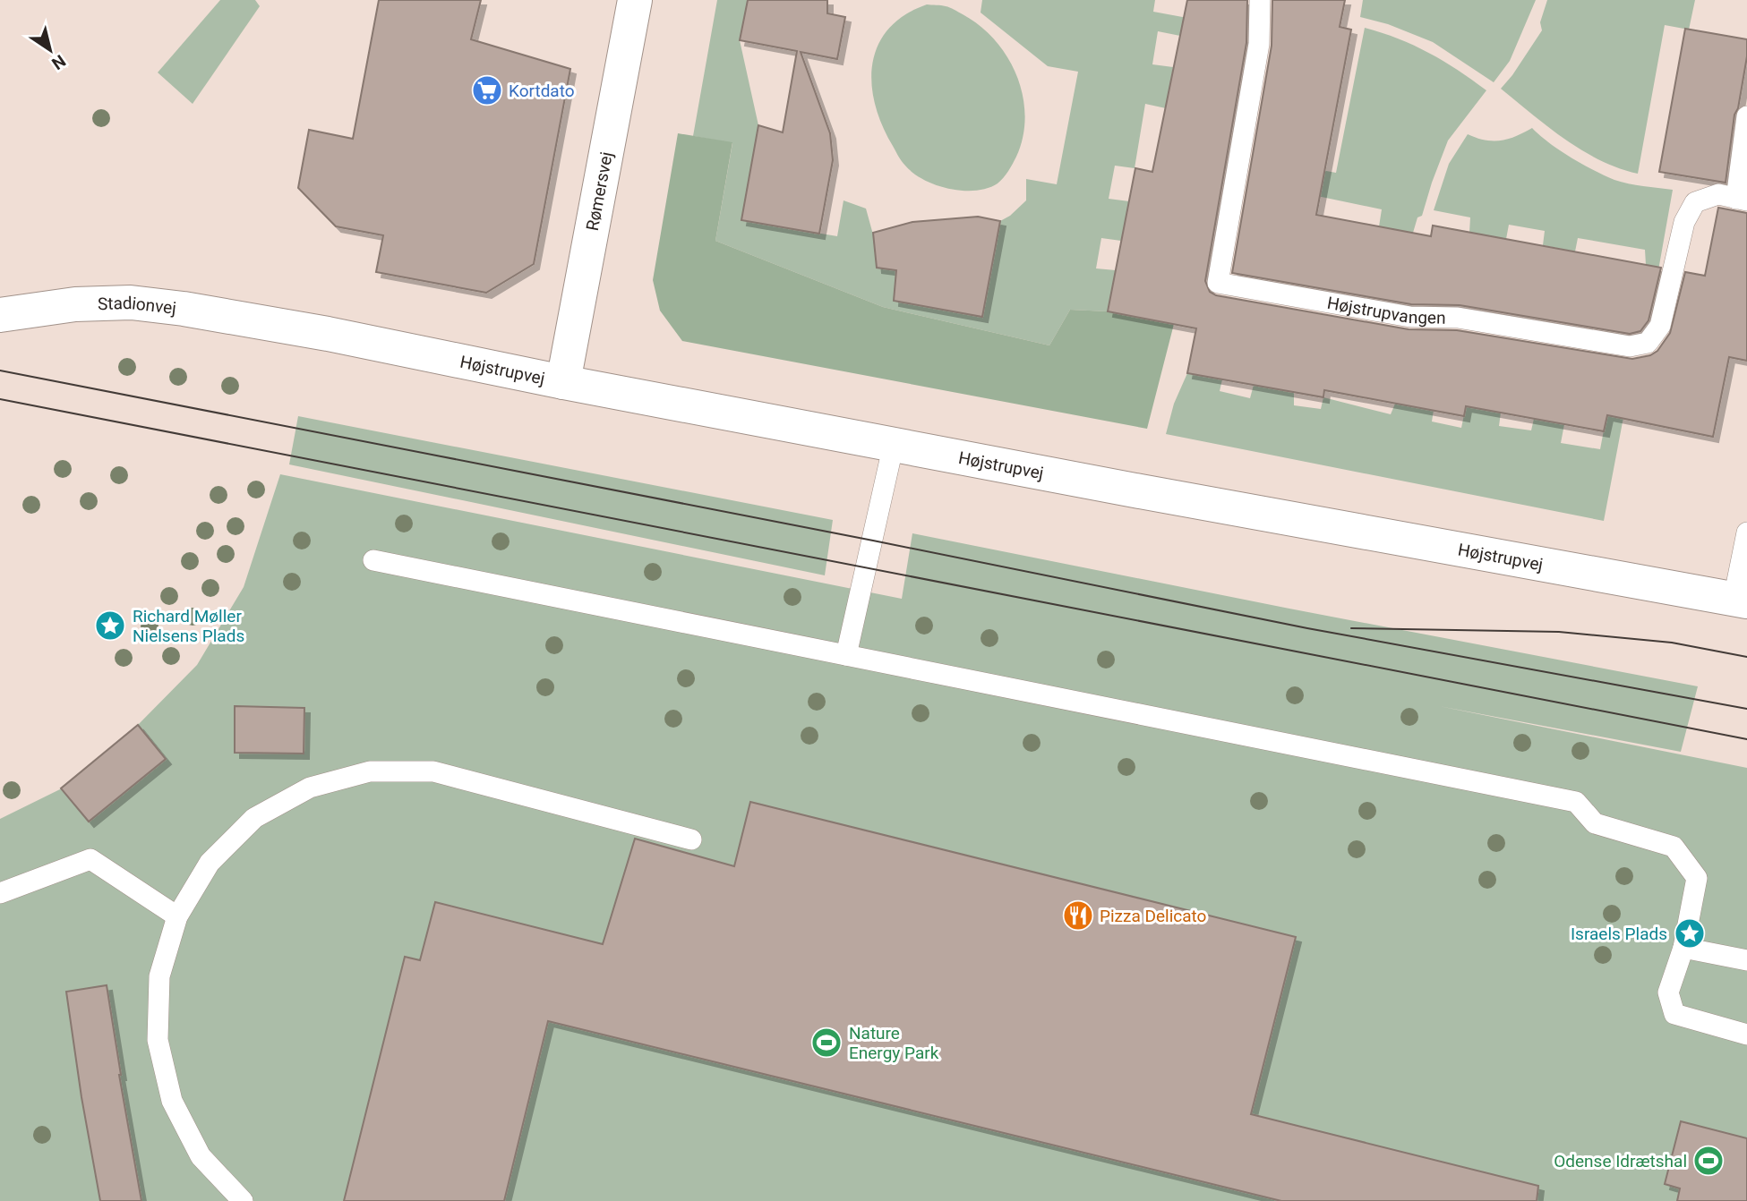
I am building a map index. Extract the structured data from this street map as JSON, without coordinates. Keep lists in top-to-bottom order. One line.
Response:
{"streets":{"street":["Rømersvej","Stadionvej","Højstrupvej"],"lane":["Højstrupvangen"]},"crossings":[["Rømersvej","Højstrupvej"],["Stadionvej","Højstrupvej"]],"places":{"supermarket":["Kortdato"],"place":["Richard Møller Nielsens Plads","Israels Plads"],"restaurant":["Pizza Delicato"],"sports":["Nature Energy Park","Odense Idrætshal"]},"north":"bottom right"}
